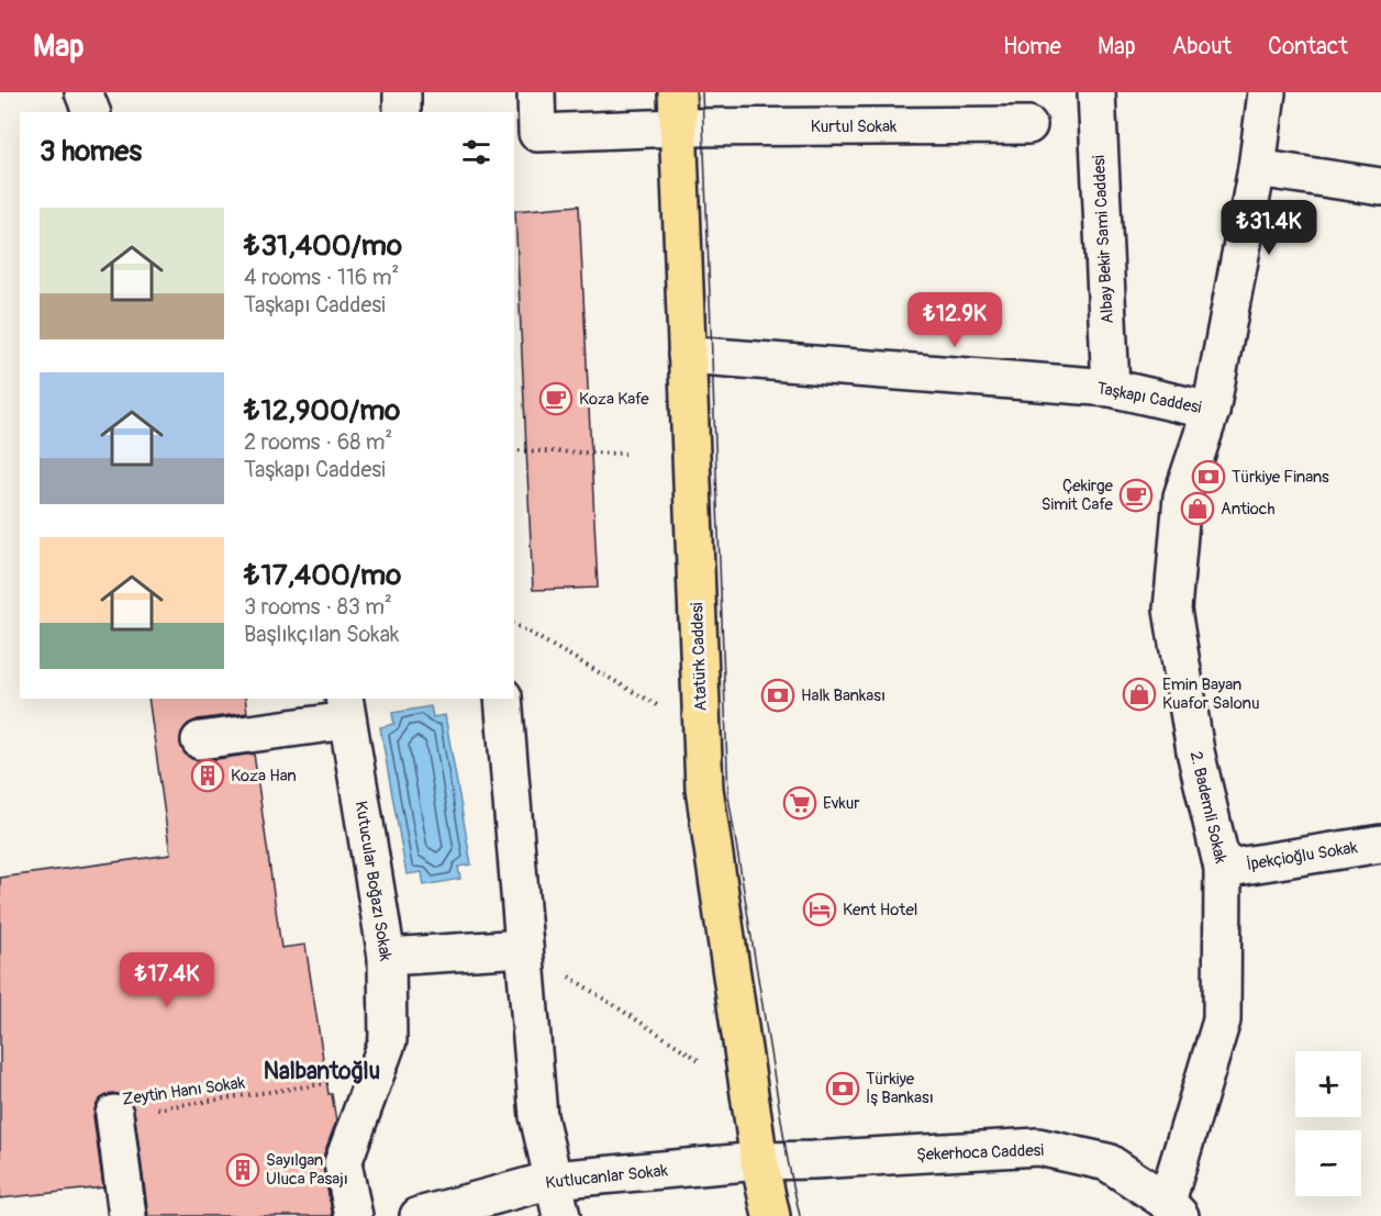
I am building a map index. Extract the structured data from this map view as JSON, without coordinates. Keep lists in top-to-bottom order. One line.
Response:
{"streets":{"main road":["Atatürk Caddesi"],"street":["Kurtul Sokak","Albay Bekir Sami Caddesi","Taşkapı Caddesi","2. Bademli Sokak","İpekçioğlu Sokak","Kutucular Boğazı Sokak","Şekerhoca Caddesi","Kutlucanlar Sokak"],"path":["Zeytin Hanı Sokak"]},"crossings":[["Kurtul Sokak","Atatürk Caddesi"],["Albay Bekir Sami Caddesi","Taşkapı Caddesi"],["Taşkapı Caddesi","Atatürk Caddesi"],["Taşkapı Caddesi","2. Bademli Sokak"],["Atatürk Caddesi","Şekerhoca Caddesi"],["Atatürk Caddesi","Kutlucanlar Sokak"],["2. Bademli Sokak","İpekçioğlu Sokak"],["2. Bademli Sokak","Şekerhoca Caddesi"],["Kutucular Boğazı Sokak","Zeytin Hanı Sokak"],["Şekerhoca Caddesi","Kutlucanlar Sokak"]],"districts":["Nalbantoğlu"],"places":{"cafe":["Koza Kafe","Çekirge Simit Cafe"],"bank":["Türkiye Finans","Halk Bankası","Türkiye İş Bankası"],"shop":["Antioch","Emin Bayan Kuafor Salonu"],"building":["Koza Han","Sayılgan Uluca Pasajı"],"supermarket":["Evkur"],"hotel":["Kent Hotel"]},"page":{"header":"Map","nav":["Home","Map","About","Contact"],"heading":"3 homes","list":[{"name":"₺31,400/mo","note":"4 rooms · 116 m² · Taşkapı Caddesi"},{"name":"₺12,900/mo","note":"2 rooms · 68 m² · Taşkapı Caddesi"},{"name":"₺17,400/mo","note":"3 rooms · 83 m² · Başlıkçılan Sokak"}],"price":["₺31.4K","₺12.9K","₺17.4K"],"map_buttons":["+","−"]}}
